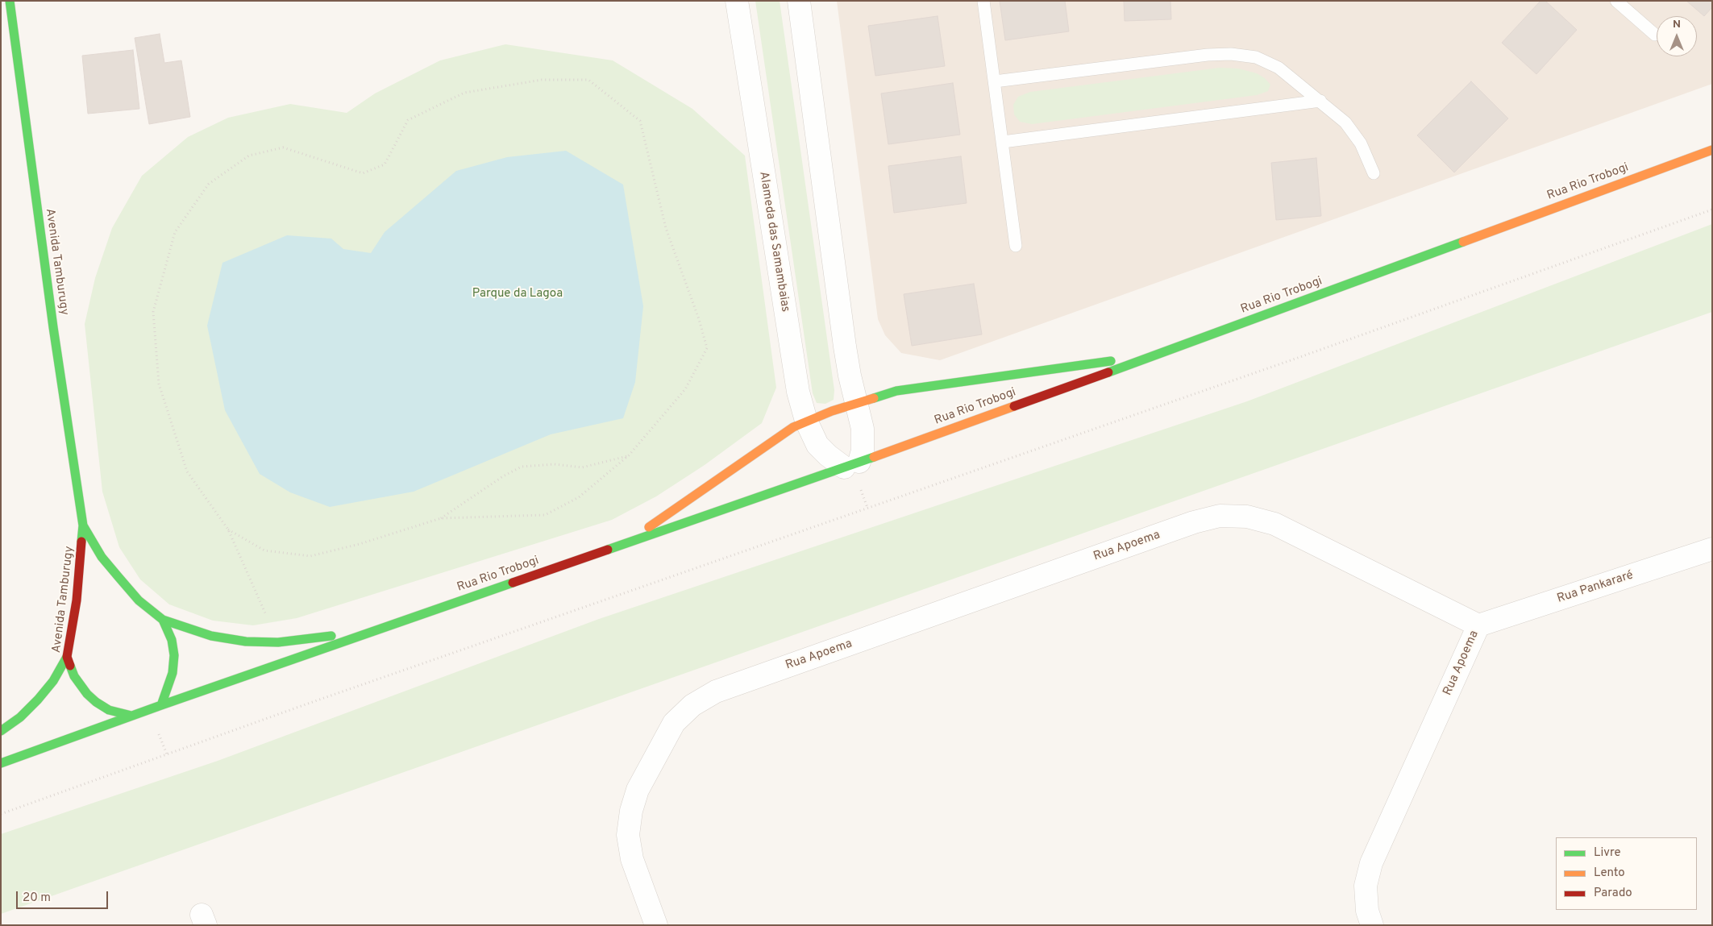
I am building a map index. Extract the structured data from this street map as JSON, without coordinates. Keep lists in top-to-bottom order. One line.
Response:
{"streets":{"main road":["Rua Rio Trobogi","Avenida Tamburugy"],"street":["Alameda das Samambaias","Rua Apoema","Rua Pankararé"]},"crossings":[["Rua Rio Trobogi","Alameda das Samambaias"],["Rua Rio Trobogi","Avenida Tamburugy"],["Rua Apoema","Rua Pankararé"]],"parks":["Parque da Lagoa"],"legend":["Livre","Lento","Parado"],"scale_bar":"20 m","north":"top"}
